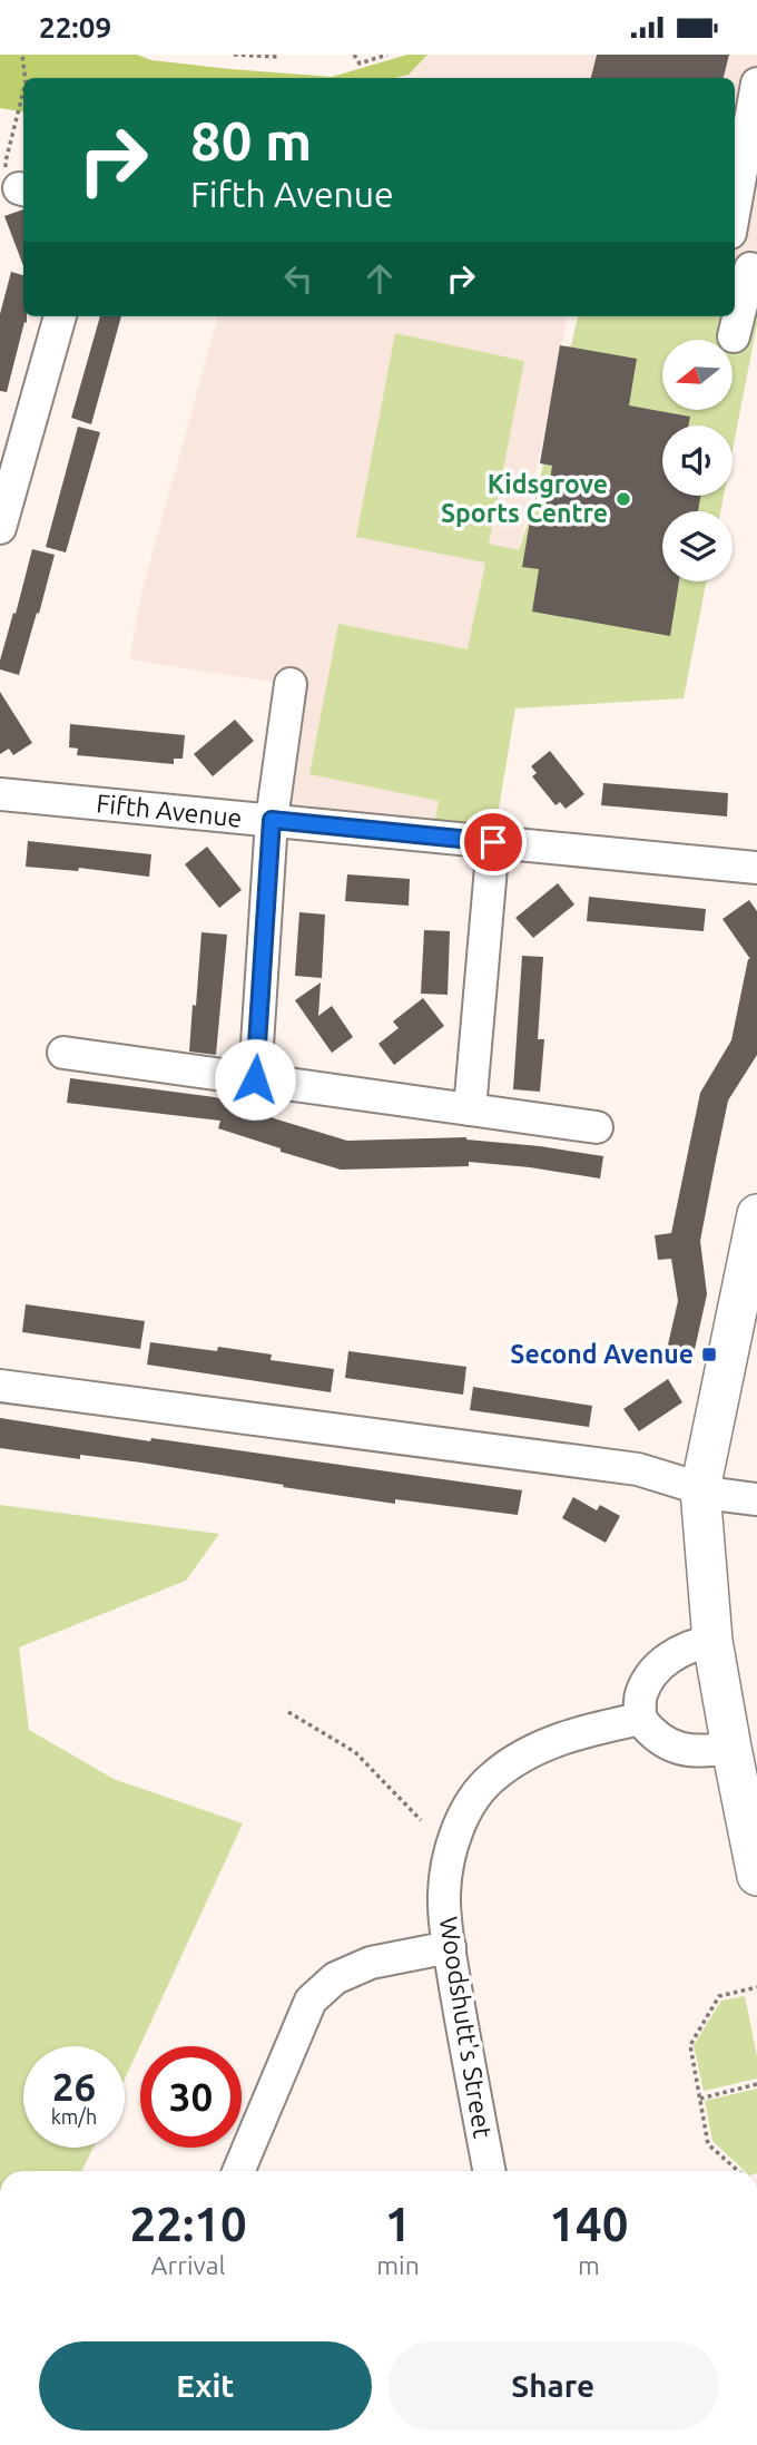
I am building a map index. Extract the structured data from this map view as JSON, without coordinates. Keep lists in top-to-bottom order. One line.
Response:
{"streets":{"street":["Fifth Avenue","Woodshutt's Street"]},"places":{"other":["Kidsgrove Sports Centre"],"transit":["Second Avenue"]},"north":"left","page":{"status":"22:09","turn":["80 m","Fifth Avenue"],"speed":"26 km/h","limit":"30","eta":["22:10","Arrival","1","min","140","m"],"buttons":["Exit","Share"]}}
